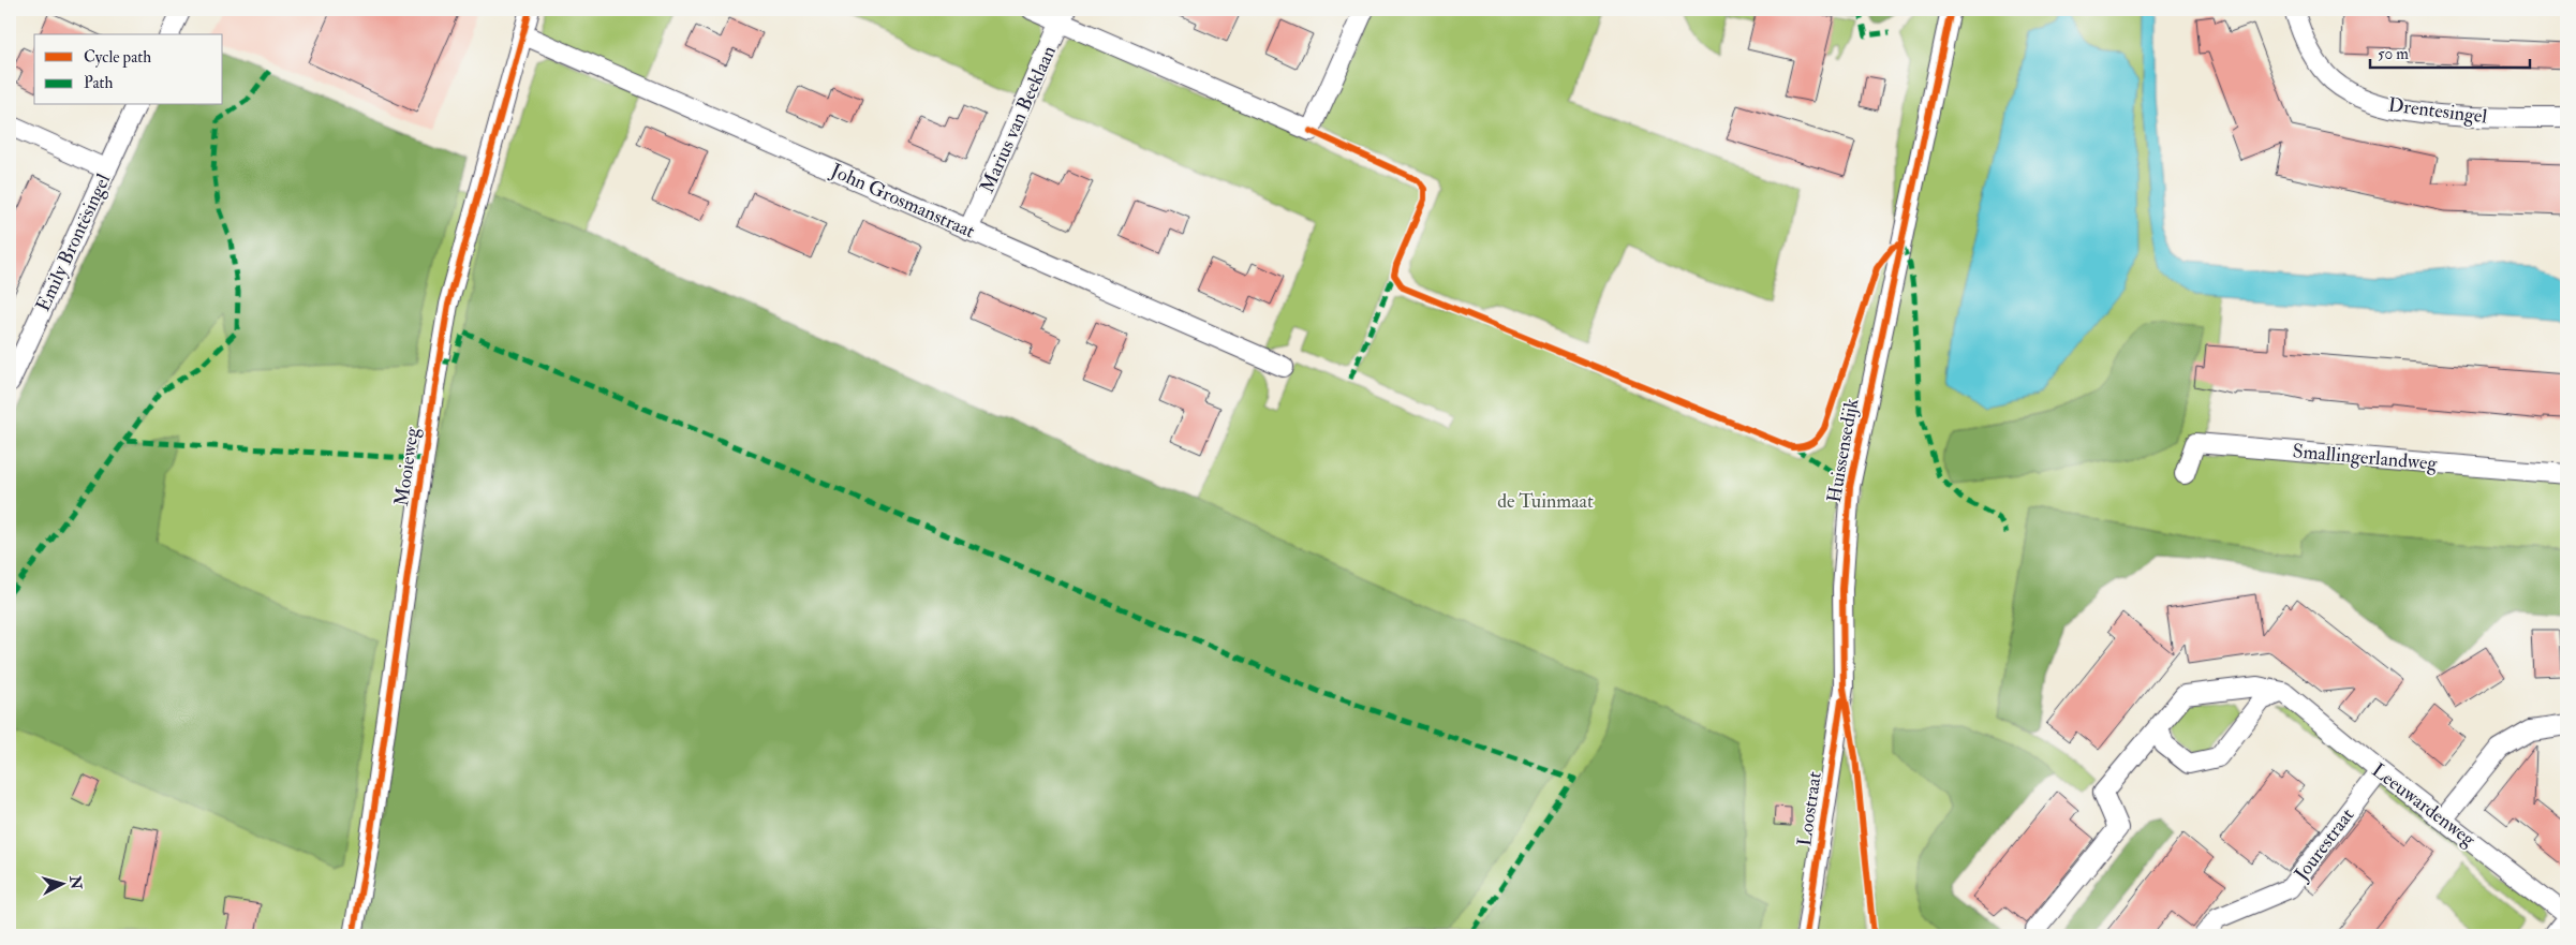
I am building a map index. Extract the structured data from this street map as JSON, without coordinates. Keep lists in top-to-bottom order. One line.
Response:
{"streets":{"street":["Drentesingel","Marius van Beeklaan","John Grosmanstraat","Emily Brontësingel","Huissensedijk","Smallingerlandweg","Mooieweg","Leeuwardenweg","Loostraat","Jourestraat"]},"crossings":[["Marius van Beeklaan","John Grosmanstraat"],["John Grosmanstraat","Mooieweg"],["Huissensedijk","Loostraat"],["Leeuwardenweg","Jourestraat"]],"parks":["de Tuinmaat"],"legend":["Cycle path","Path"],"scale_bar":"50 m","north":"right"}
